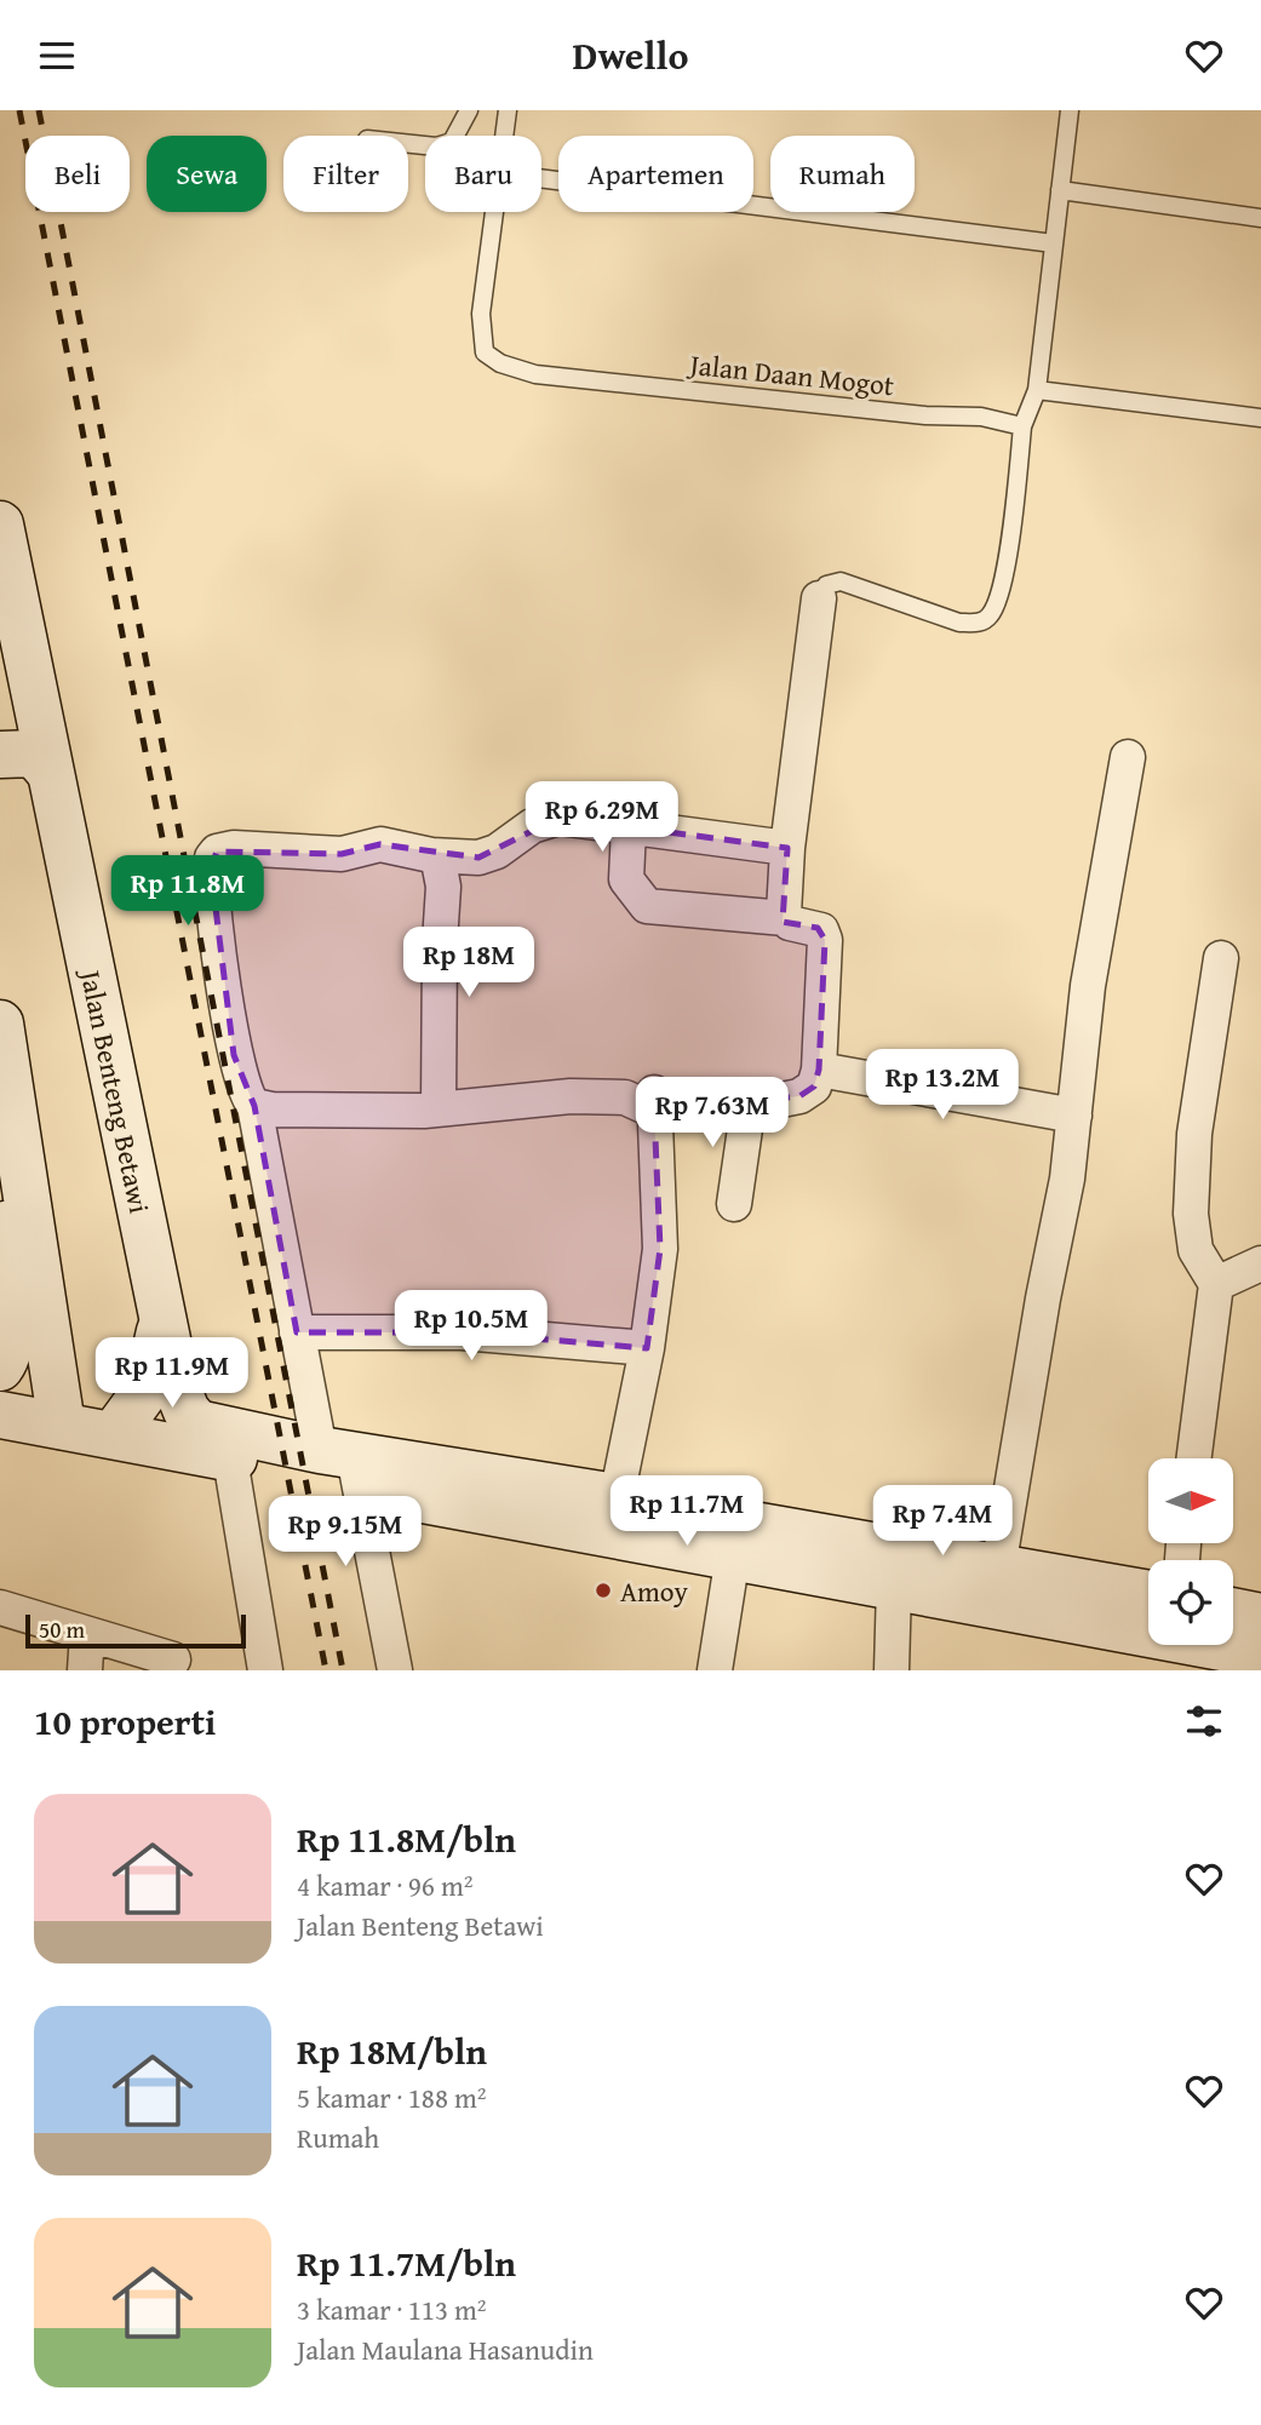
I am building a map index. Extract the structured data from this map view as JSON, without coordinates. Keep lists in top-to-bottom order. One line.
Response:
{"streets":{"street":["Jalan Benteng Betawi"],"lane":["Jalan Daan Mogot"]},"places":["Amoy"],"scale_bar":"50 m","north":"right","page":{"header":"Dwello","chip":["Beli","Sewa","Filter","Baru","Apartemen","Rumah"],"price":["Rp 6.29M","Rp 11.8M","Rp 18M","Rp 13.2M","Rp 7.63M","Rp 10.5M","Rp 11.9M","Rp 11.7M","Rp 7.4M","Rp 9.15M"],"scale":"50 m","heading":"10 properti","list":[{"name":"Rp 11.8M/bln","note":"4 kamar · 96 m² · Jalan Benteng Betawi"},{"name":"Rp 18M/bln","note":"5 kamar · 188 m² · Rumah"},{"name":"Rp 11.7M/bln","note":"3 kamar · 113 m² · Jalan Maulana Hasanudin"}]}}
